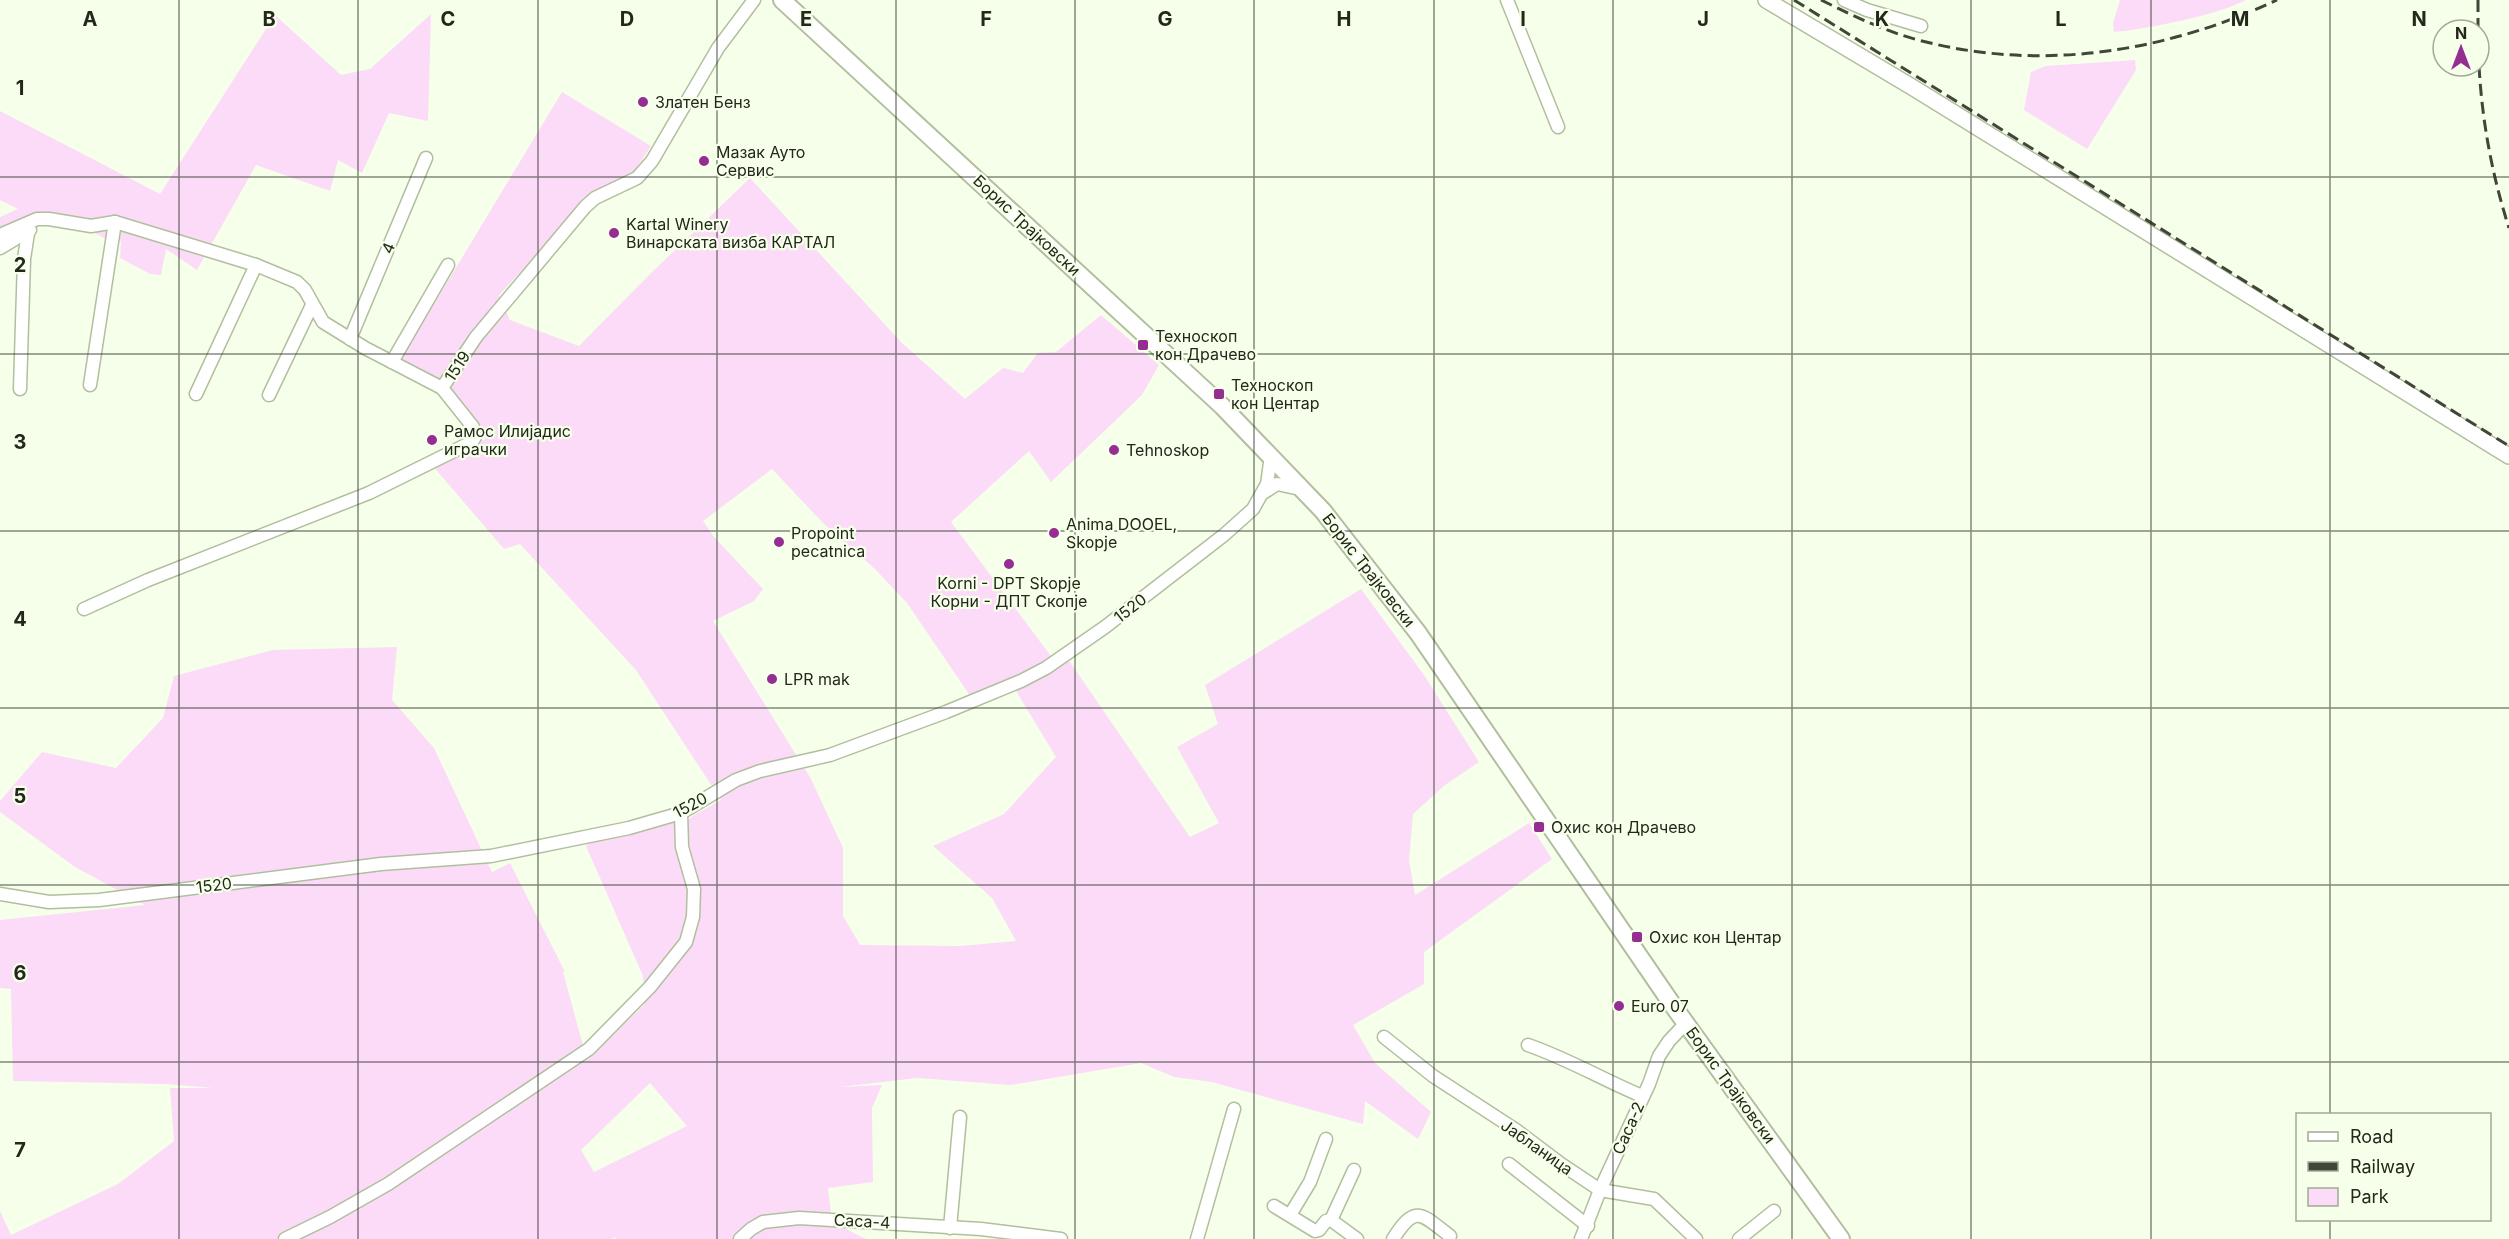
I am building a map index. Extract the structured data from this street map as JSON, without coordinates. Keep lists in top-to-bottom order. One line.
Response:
{"streets":{"main road":["Борис Трајковски"],"street":["4","1519","1520","Саса-2","Јабланица","Саса-4"]},"crossings":[["Борис Трајковски","1520"],["Борис Трајковски","Саса-2"],["4","1519"],["Саса-2","Јабланица"]],"places":{"other":["Златен Бенз","Мазак Ауто Сервис","Kartal Winery Винарската визба КАРТАЛ","Рамос Илијадис играчки","Tehnoskop","Anima DOOEL, Skopje","Propoint pecatnica","Korni - DPT Skopje Корни - ДПТ Скопје","LPR mak","Euro 07"],"transit":["Техноскоп кон Драчево","Техноскоп кон Центар","Охис кон Драчево","Охис кон Центар"]},"legend":["Road","Railway","Park"],"north":"top","grid":{"columns":["A","B","C","D","E","F","G","H","I","J","K","L","M","N"],"rows":["1","2","3","4","5","6","7"]}}
